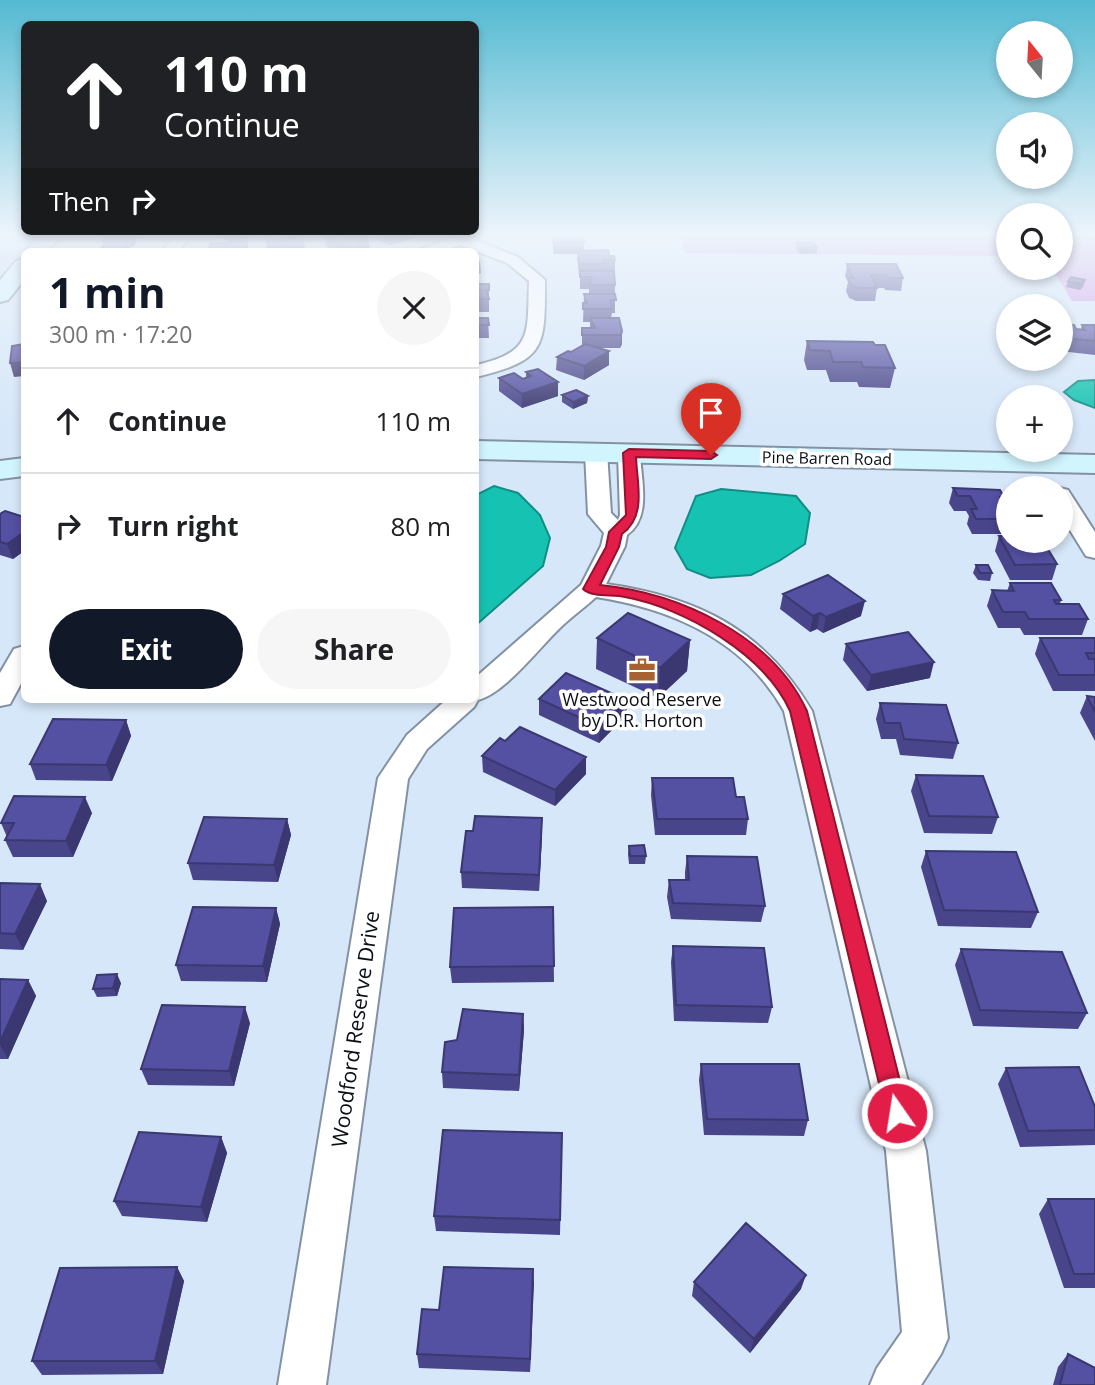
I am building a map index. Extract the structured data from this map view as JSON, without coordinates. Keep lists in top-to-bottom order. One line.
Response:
{"streets":{"main road":["Pine Barren Road"],"street":["Woodford Reserve Drive"]},"places":{"office":["Westwood Reserve by D.R. Horton"]},"north":"top","page":{"map_buttons":["+","−"],"turn":["110 m","Continue"],"then":"Then","heading":["1 min","300 m · 17:20"],"list":[{"name":"Continue","value":"110 m"},{"name":"Turn right","value":"80 m"}],"buttons":["Exit","Share"]}}
